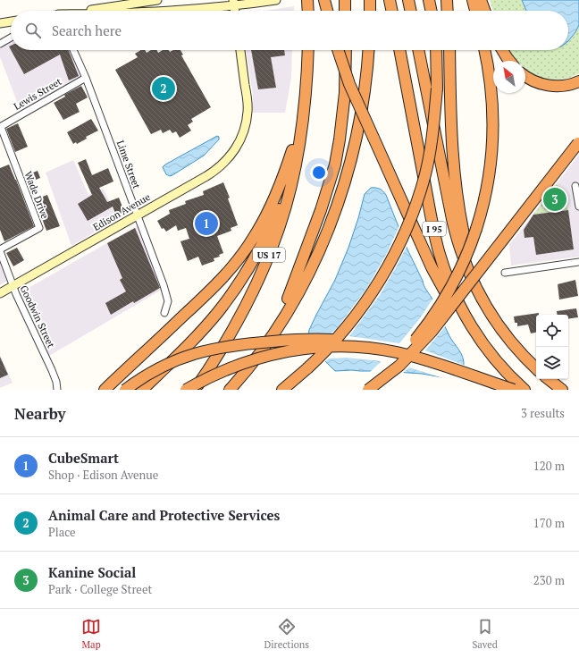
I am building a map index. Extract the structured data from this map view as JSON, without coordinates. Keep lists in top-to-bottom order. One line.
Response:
{"streets":{"highway":["I 95","US 17"],"main road":["Edison Avenue"],"street":["Lewis Street","Lime Street","Wade Drive","Goodwin Street"]},"crossings":[["Lewis Street","Lime Street"],["Lewis Street","Wade Drive"],["Lime Street","Edison Avenue"],["Wade Drive","Goodwin Street"],["Edison Avenue","Goodwin Street"]],"north":"top left","page":{"search":"Search here","pins":["2","3","1"],"heading":["Nearby","3 results"],"list":[{"mark":"1","name":"CubeSmart","note":"Shop · Edison Avenue","value":"120 m"},{"mark":"2","name":"Animal Care and Protective Services","note":"Place","value":"170 m"},{"mark":"3","name":"Kanine Social","note":"Park · College Street","value":"230 m"}],"nav":["Map","Directions","Saved"]}}
